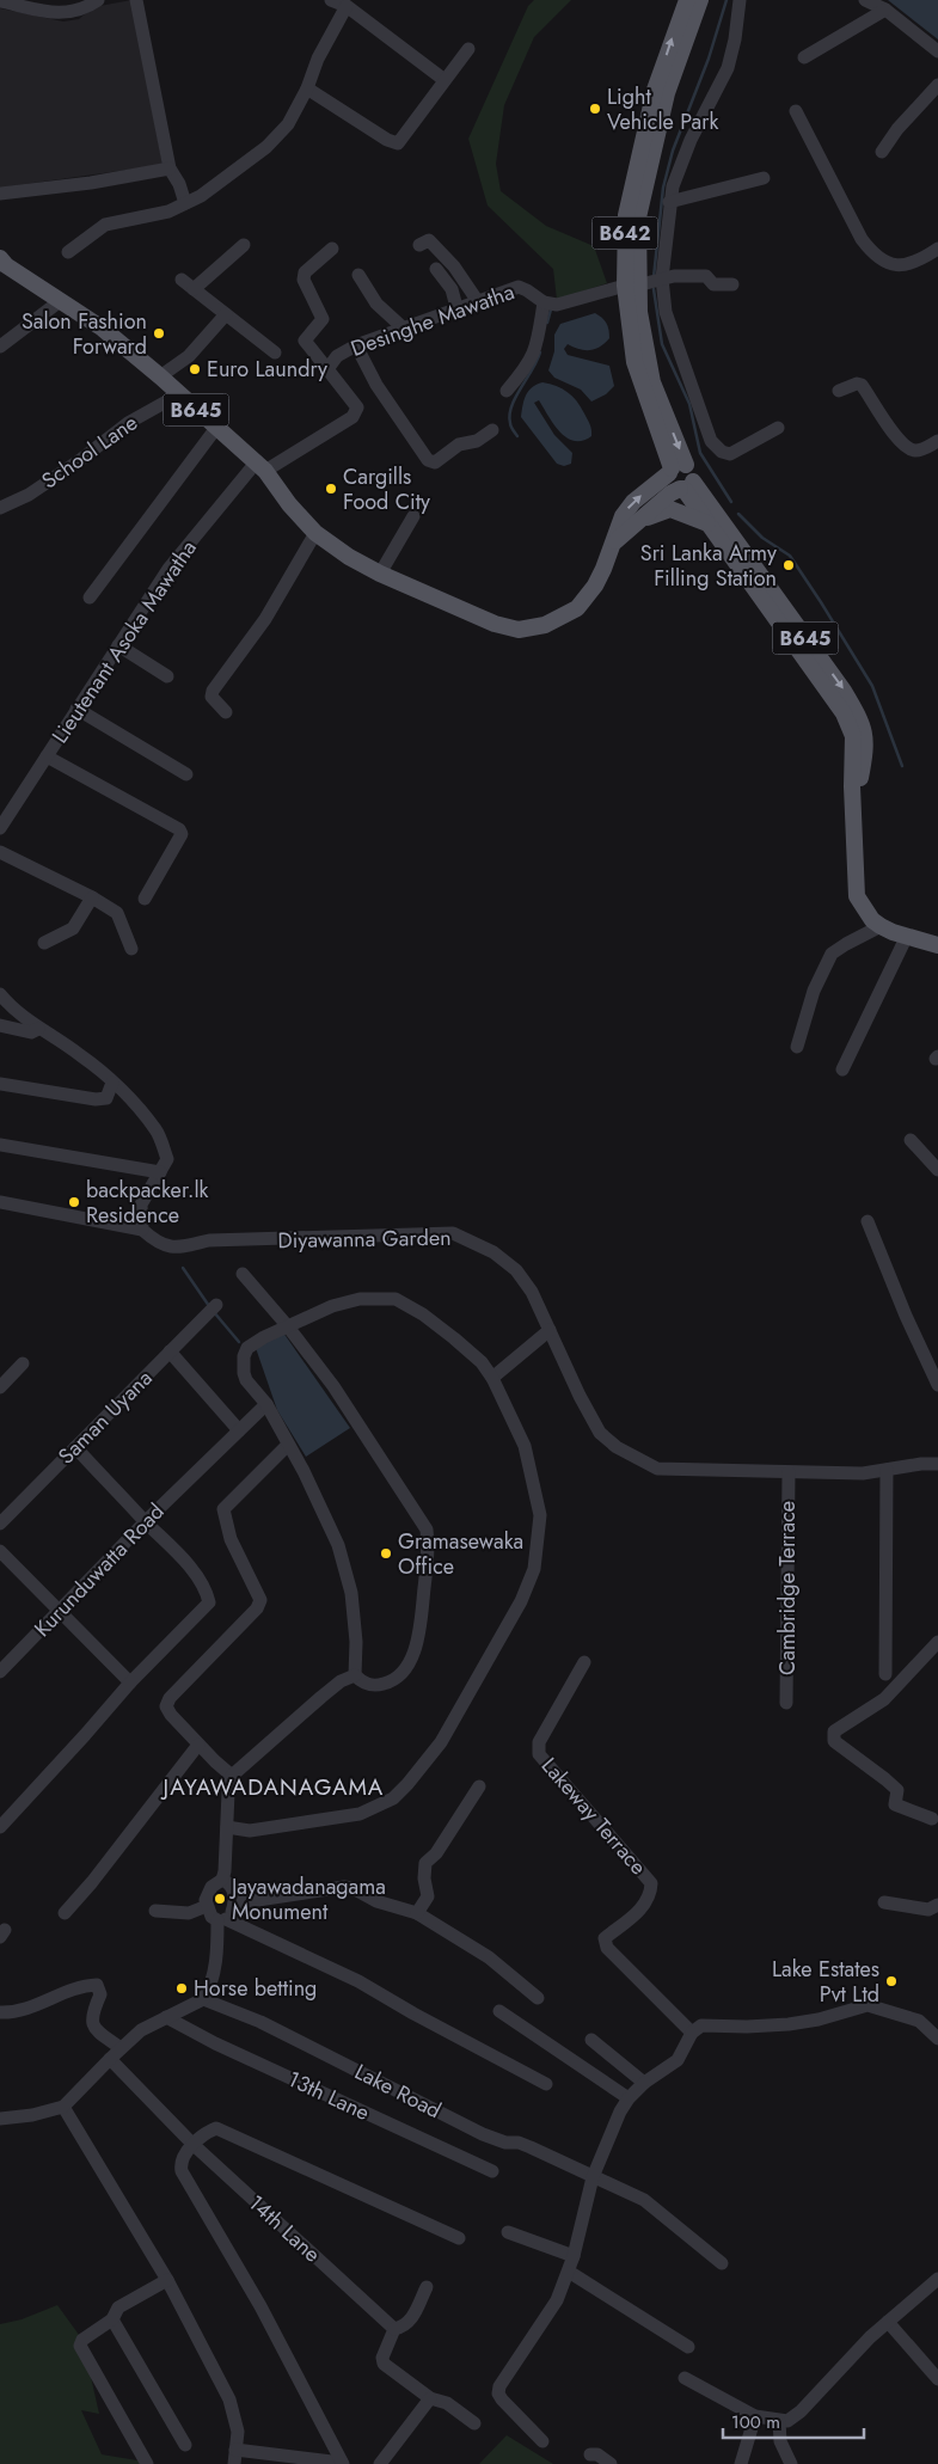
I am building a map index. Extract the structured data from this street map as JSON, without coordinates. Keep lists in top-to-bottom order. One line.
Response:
{"streets":{"main road":["B642","B645"],"street":["Desinghe Mawatha","School Lane","Lieutenant Asoka Mawatha","Diyawanna Garden","Saman Uyana","Kurunduwatta Road","Cambridge Terrace","Lakeway Terrace","Lake Road","13th Lane","14th Lane"]},"crossings":[["B642","Desinghe Mawatha"],["B642","B645"],["Desinghe Mawatha","B645"],["Desinghe Mawatha","Lieutenant Asoka Mawatha"],["B645","School Lane"],["B645","Lieutenant Asoka Mawatha"],["Diyawanna Garden","Cambridge Terrace"]],"districts":["JAYAWADANAGAMA"],"places":["Light Vehicle Park","Salon Fashion Forward","Euro Laundry","Cargills Food City","Sri Lanka Army Filling Station","backpacker.lk Residence","Gramasewaka Office","Jayawadanagama Monument","Lake Estates Pvt Ltd","Horse betting"],"scale_bar":"100 m"}
